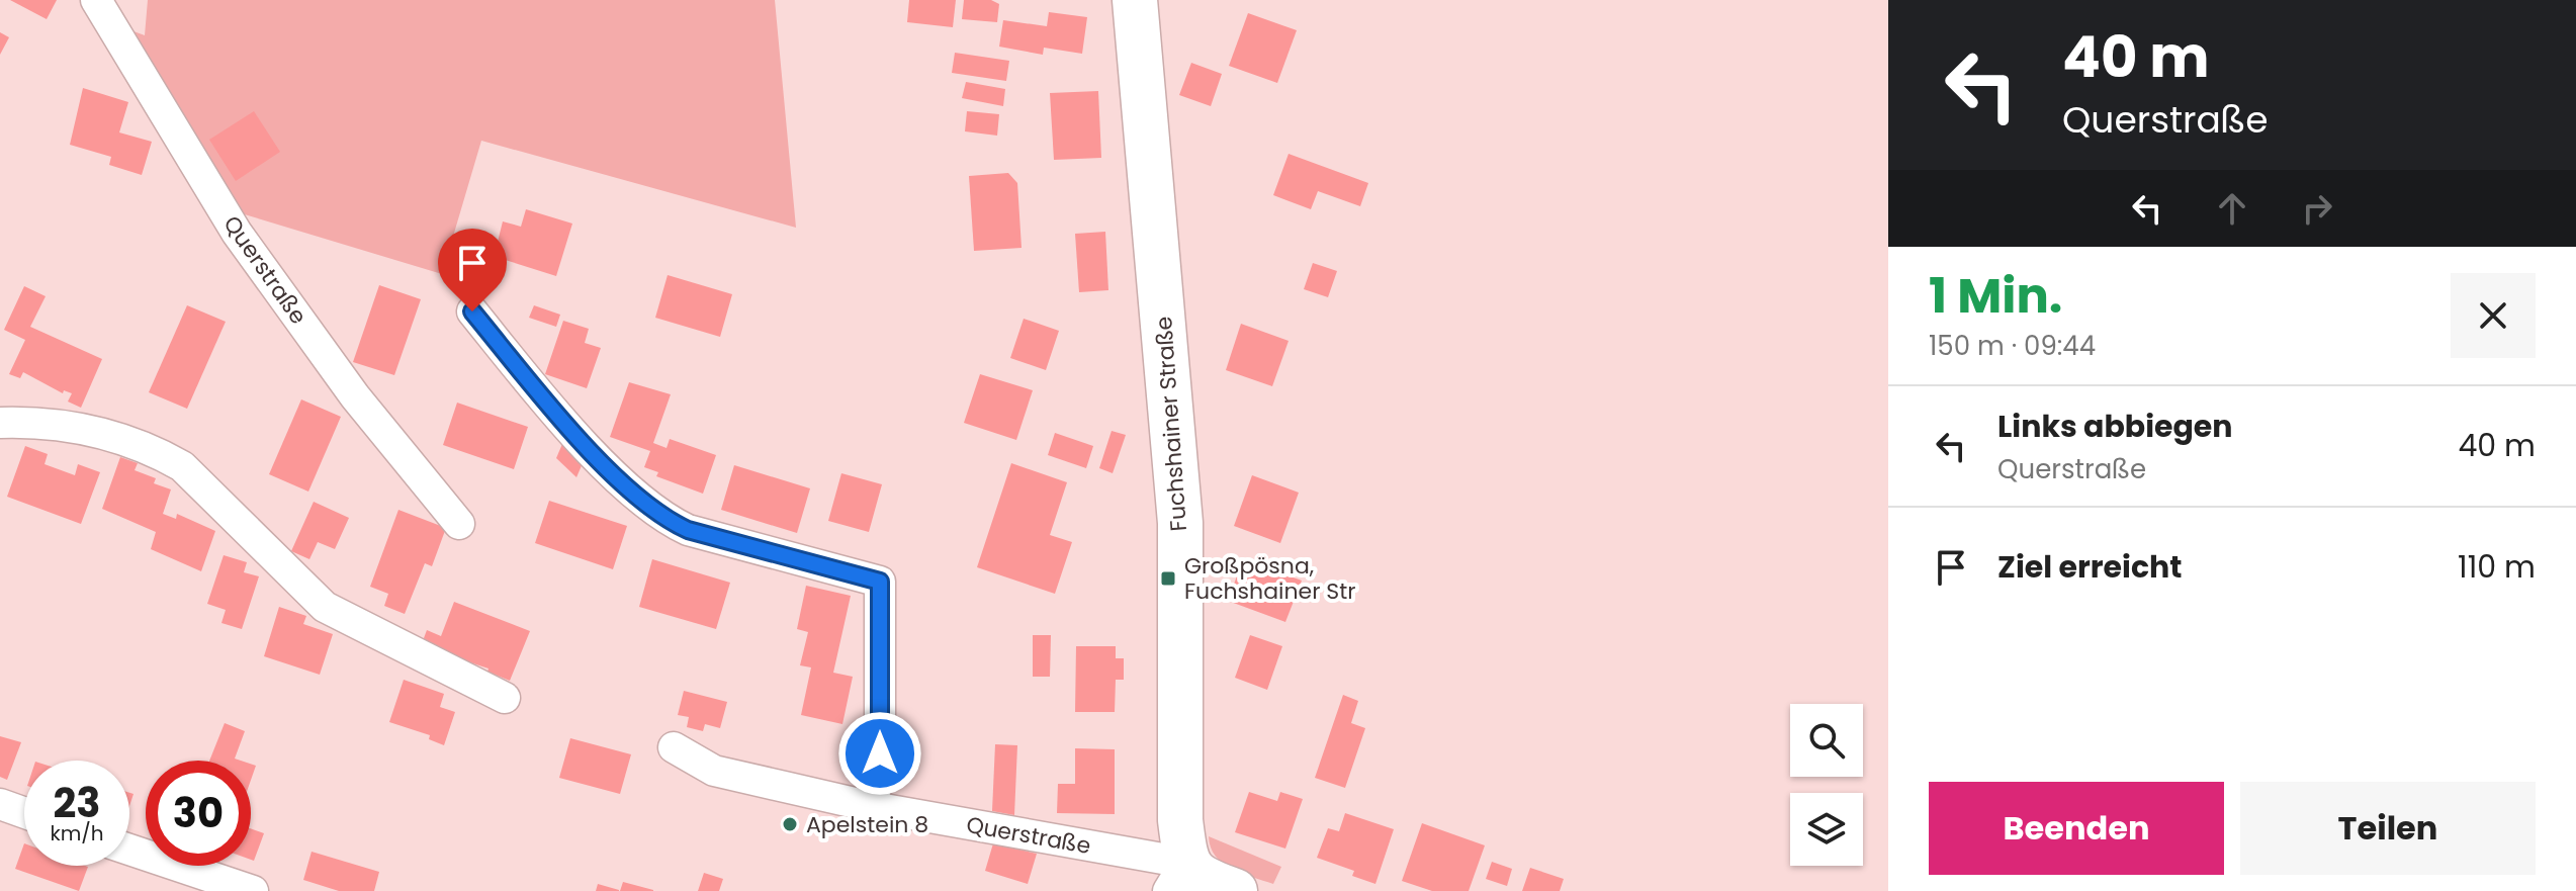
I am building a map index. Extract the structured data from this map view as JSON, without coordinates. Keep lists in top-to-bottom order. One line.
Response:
{"streets":{"street":["Querstraße","Fuchshainer Straße"]},"crossings":[["Querstraße","Fuchshainer Straße"]],"places":{"transit":["Großpösna, Fuchshainer Str"],"other":["Apelstein 8"]},"page":{"turn":["40 m","Querstraße"],"heading":["1 Min.","150 m · 09:44"],"list":[{"name":"Links abbiegen","note":"Querstraße","value":"40 m"},{"name":"Ziel erreicht","value":"110 m"}],"speed":"23 km/h","limit":"30","buttons":["Beenden","Teilen"]}}
